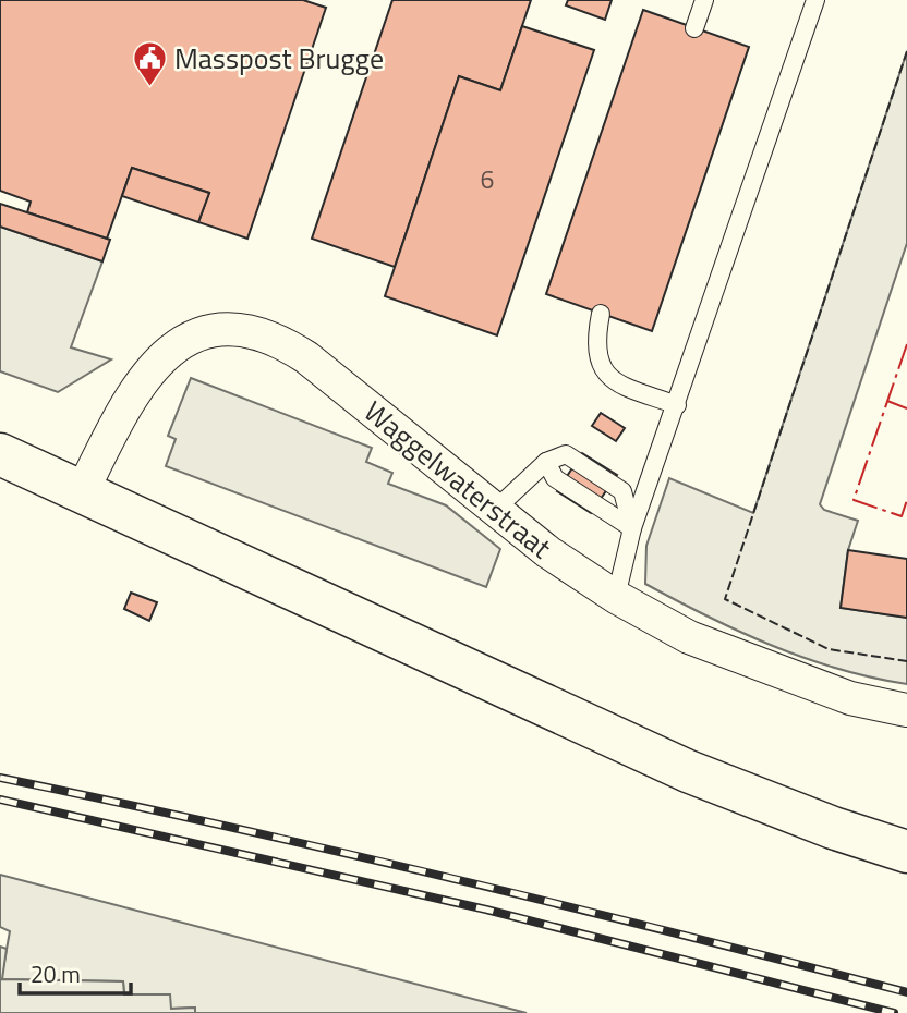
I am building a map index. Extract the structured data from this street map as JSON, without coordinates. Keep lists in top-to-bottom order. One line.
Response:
{"streets":{"street":["Waggelwaterstraat"]},"places":{"public building":["Masspost Brugge"]},"house_numbers":["6"],"scale_bar":"20 m"}
